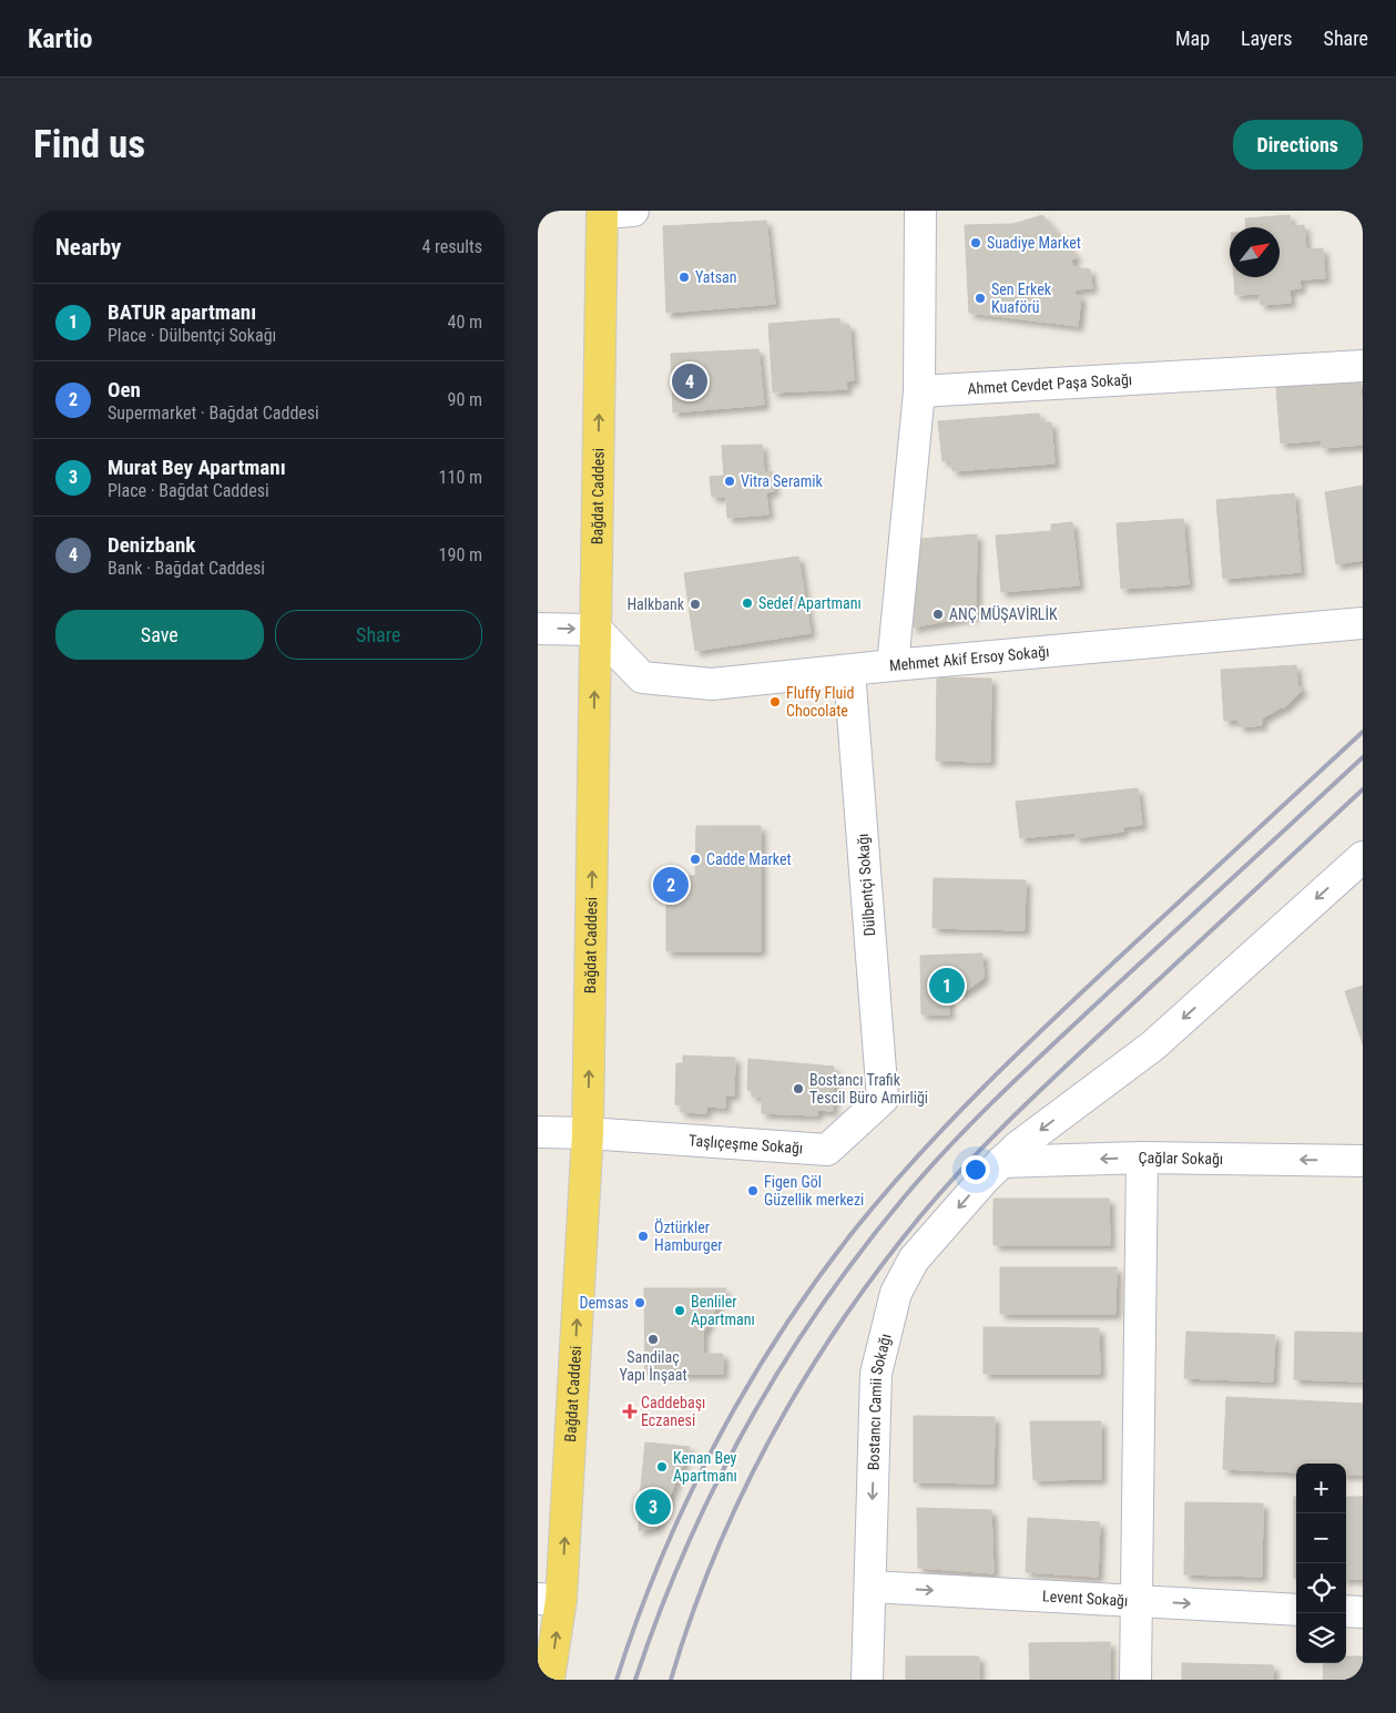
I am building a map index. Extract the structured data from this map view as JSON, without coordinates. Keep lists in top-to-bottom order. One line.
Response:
{"streets":{"main road":["Bağdat Caddesi"],"street":["Ahmet Cevdet Paşa Sokağı","Mehmet Akif Ersoy Sokağı","Dülbentçi Sokağı","Taşlıçeşme Sokağı","Çağlar Sokağı","Bostancı Camii Sokağı","Levent Sokağı"]},"crossings":[["Bağdat Caddesi","Mehmet Akif Ersoy Sokağı"],["Bağdat Caddesi","Taşlıçeşme Sokağı"],["Mehmet Akif Ersoy Sokağı","Dülbentçi Sokağı"],["Dülbentçi Sokağı","Taşlıçeşme Sokağı"],["Çağlar Sokağı","Bostancı Camii Sokağı"],["Bostancı Camii Sokağı","Levent Sokağı"]],"one_way":["Bağdat Caddesi","Çağlar Sokağı","Bostancı Camii Sokağı","Levent Sokağı"],"places":{"other":["Suadiye Market","Yatsan","Sen Erkek Kuaförü","Vitra Seramik","Sedef Apartmanı","Halkbank","ANÇ MÜŞAVİRLİK","Fluffy Fluid Chocolate","Cadde Market","Bostancı Trafik Tescil Büro Amirliği","Figen Göl Güzellik merkezi","Öztürkler Hamburger","Demsas","Benliler Apartmanı","Sandilaç Yapı İnşaat","Kenan Bey Apartmanı"],"health":["Caddebaşı Eczanesi"]},"north":"top right","page":{"header":"Kartio","nav":["Map","Layers","Share"],"buttons":["Directions",["Save","Share"]],"title":"Find us","heading":["Nearby","4 results"],"list":[{"mark":"1","name":"BATUR apartmanı","note":"Place · Dülbentçi Sokağı","value":"40 m"},{"mark":"2","name":"Oen","note":"Supermarket · Bağdat Caddesi","value":"90 m"},{"mark":"3","name":"Murat Bey Apartmanı","note":"Place · Bağdat Caddesi","value":"110 m"},{"mark":"4","name":"Denizbank","note":"Bank · Bağdat Caddesi","value":"190 m"}],"pins":["4","2","1","3"],"map_buttons":["+","−"]}}
